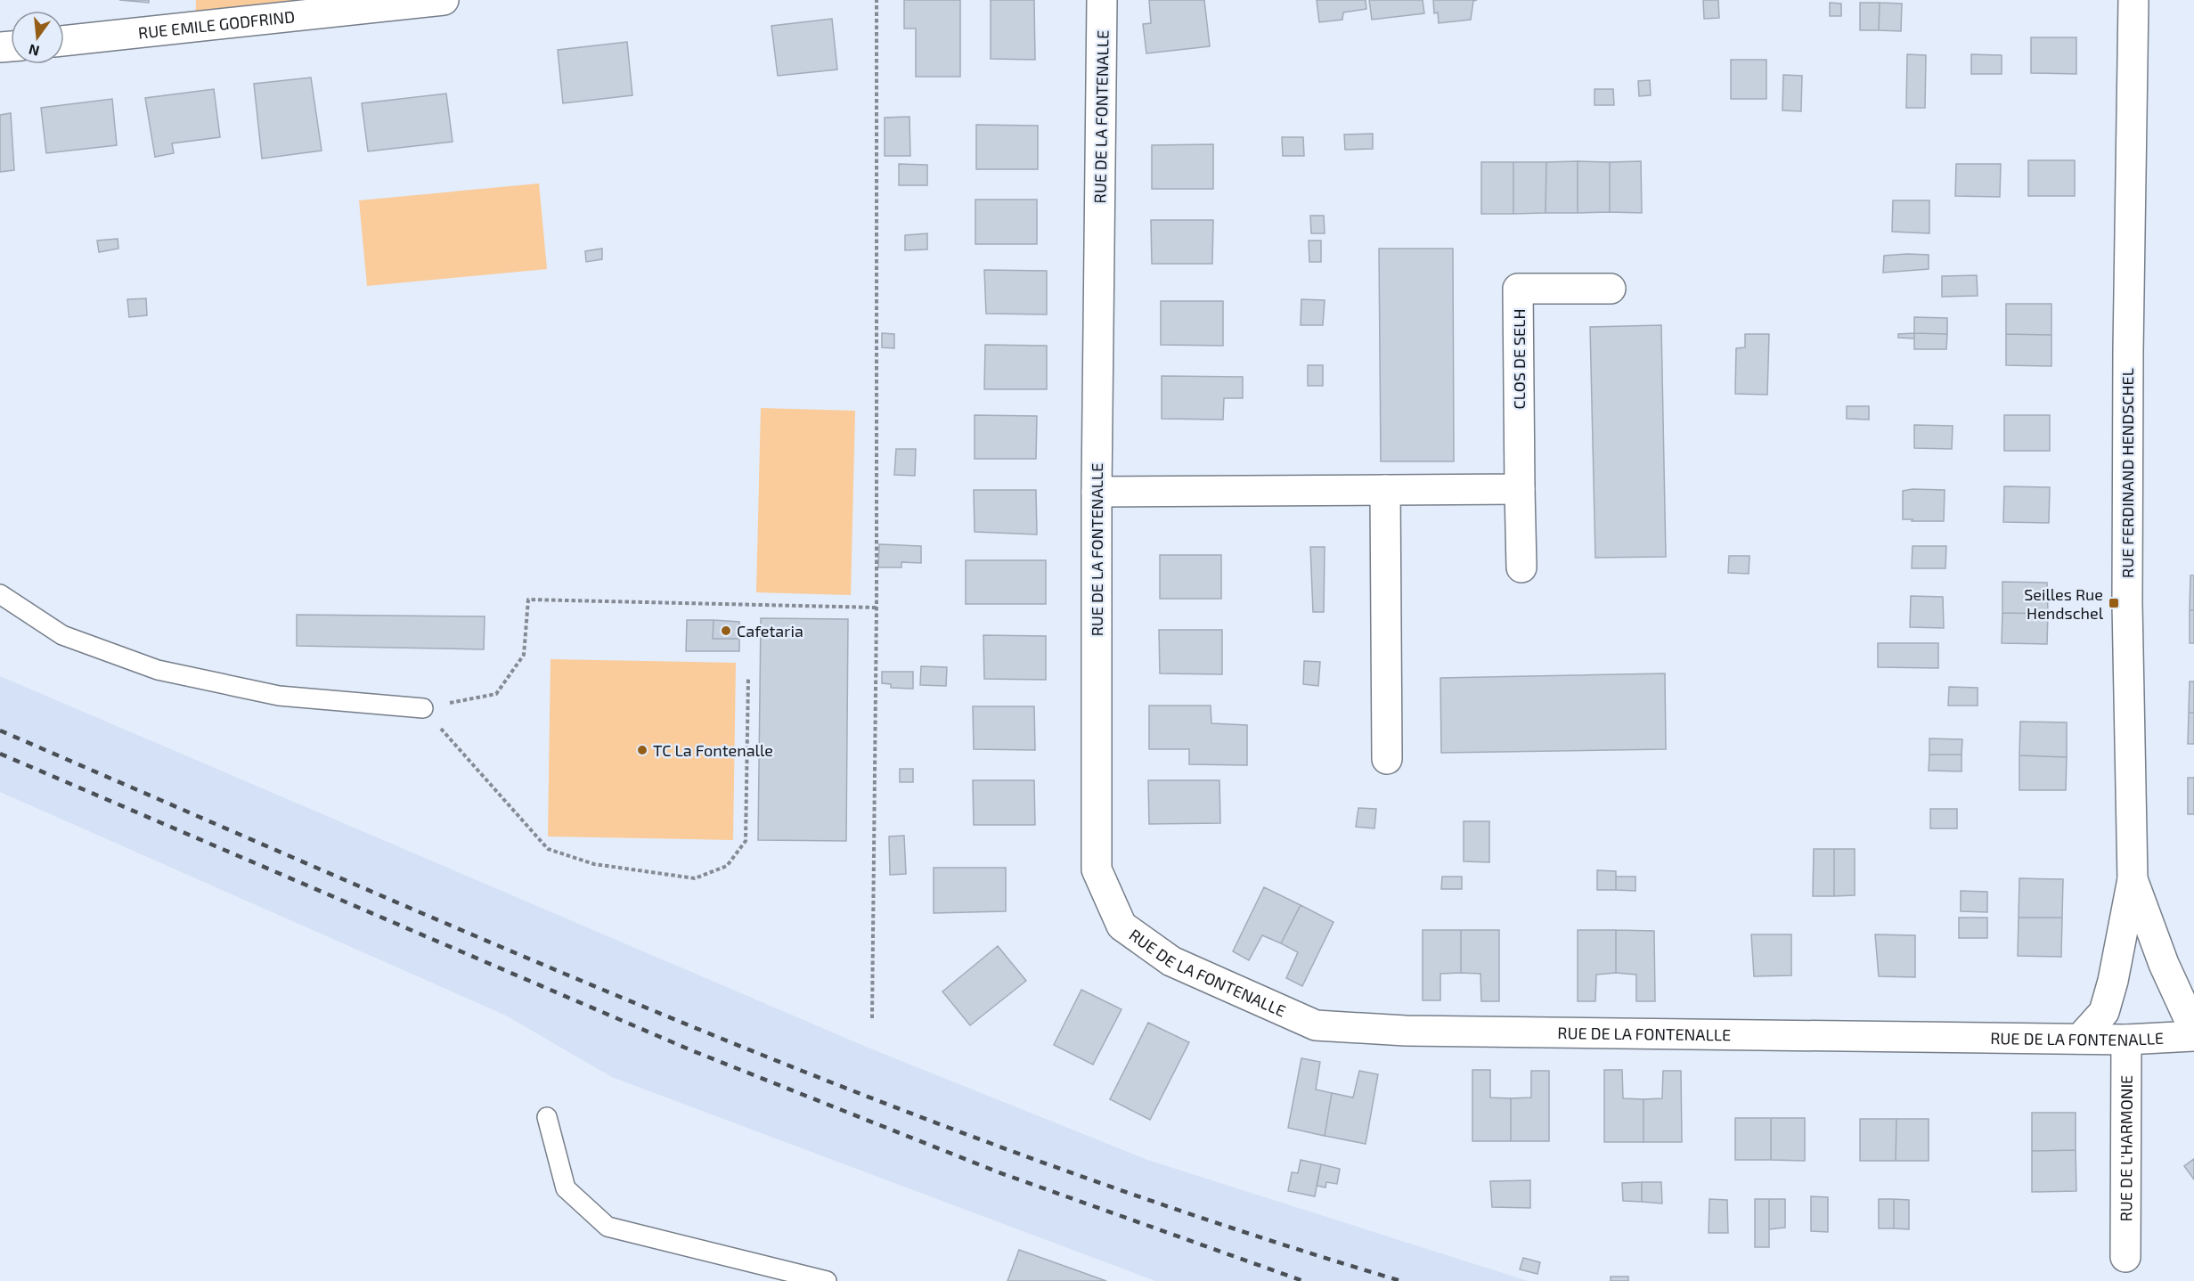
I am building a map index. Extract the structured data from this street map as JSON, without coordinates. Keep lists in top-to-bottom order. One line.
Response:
{"streets":{"street":["RUE EMILE GODFRIND","RUE DE LA FONTENALLE","CLOS DE SELH","RUE FERDINAND HENDSCHEL","RUE DE L'HARMONIE"]},"crossings":[["RUE DE LA FONTENALLE","RUE DE L'HARMONIE"]],"places":{"transit":["Seilles Rue Hendschel"],"other":["Cafetaria","TC La Fontenalle"]},"north":"bottom"}
